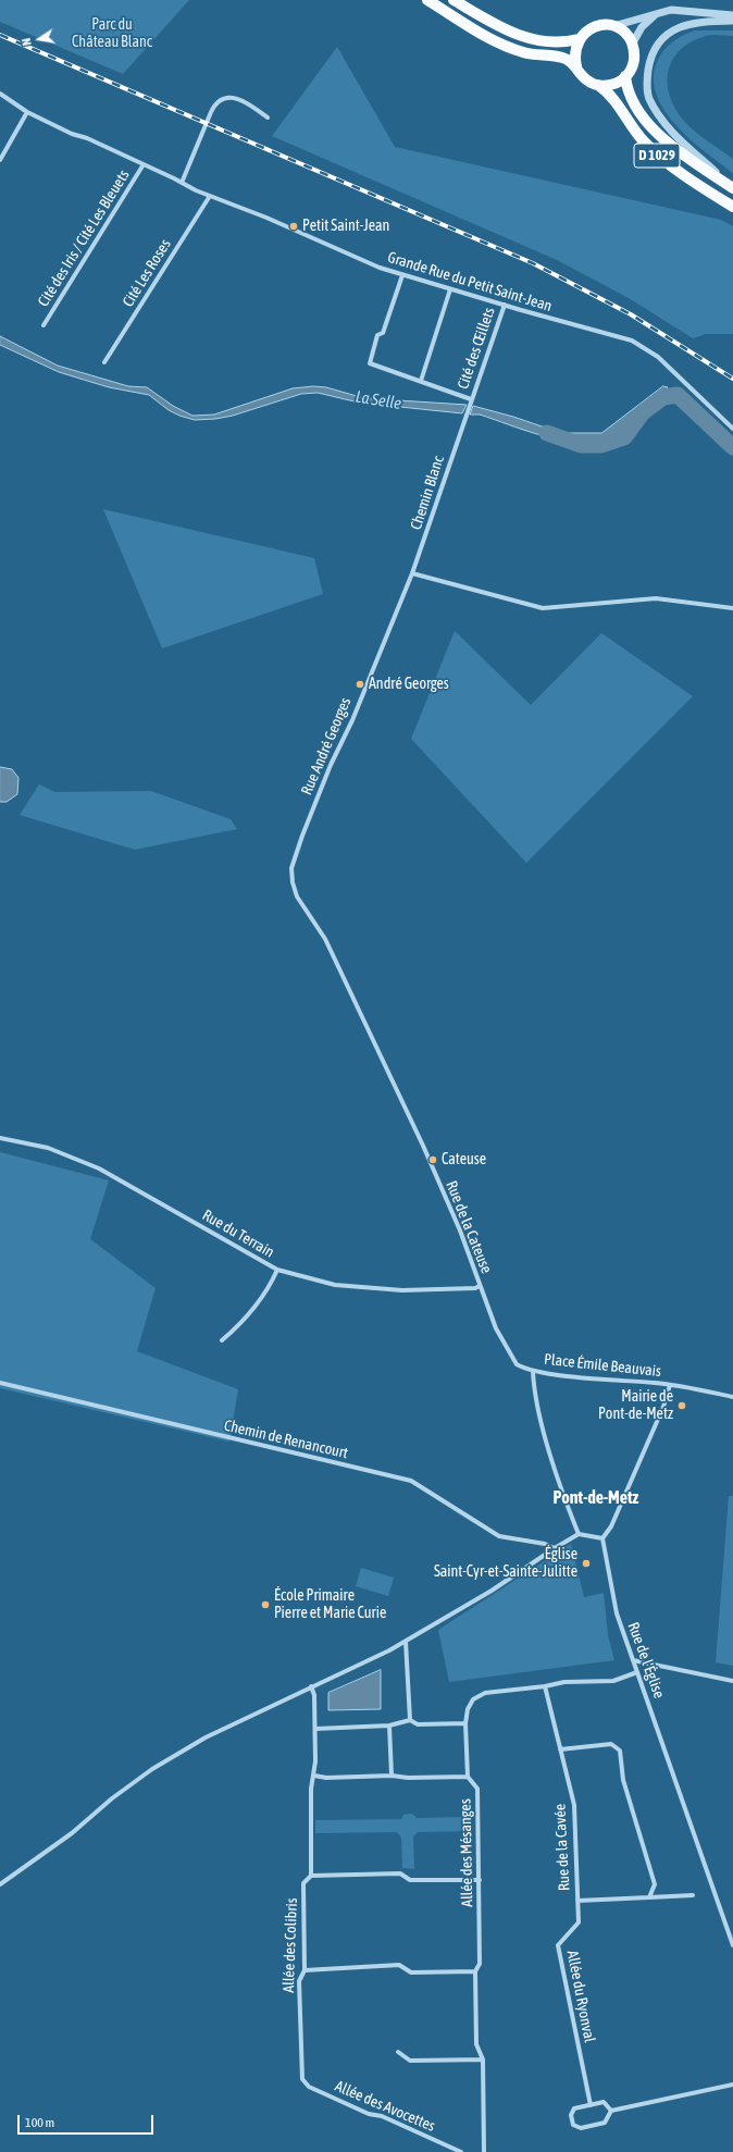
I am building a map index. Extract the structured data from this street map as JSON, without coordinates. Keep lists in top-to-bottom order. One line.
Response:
{"streets":{"main road":["D 1029"],"street":["Cité des Iris / Cité Les Bleuets","Cité Les Roses","Grande Rue du Petit Saint-Jean","Cité des Œillets","Chemin Blanc","Rue André Georges","Rue de la Cateuse","Rue du Terrain","Place Émile Beauvais","Chemin de Renancourt","Rue de l'Église","Rue de la Cavée","Allée des Mésanges","Allée des Colibris","Allée du Ryonval","Allée des Avocettes"]},"crossings":[["Cité des Iris / Cité Les Bleuets","Grande Rue du Petit Saint-Jean"],["Cité Les Roses","Grande Rue du Petit Saint-Jean"],["Grande Rue du Petit Saint-Jean","Cité des Œillets"],["Cité des Œillets","Chemin Blanc"],["Chemin Blanc","Rue André Georges"],["Rue André Georges","Rue de la Cateuse"],["Rue de la Cateuse","Rue du Terrain"],["Rue de la Cateuse","Place Émile Beauvais"],["Rue de l'Église","Allée des Mésanges"],["Rue de la Cavée","Allée des Mésanges"],["Rue de la Cavée","Allée du Ryonval"],["Allée des Colibris","Allée des Avocettes"]],"districts":["Pont-de-Metz"],"water":["La Selle"],"parks":["Parc du Château Blanc"],"places":["Petit Saint-Jean","André Georges","Cateuse","Mairie de Pont-de-Metz","Église Saint-Cyr-et-Sainte-Julitte","École Primaire Pierre et Marie Curie"],"scale_bar":"100 m","north":"left"}
